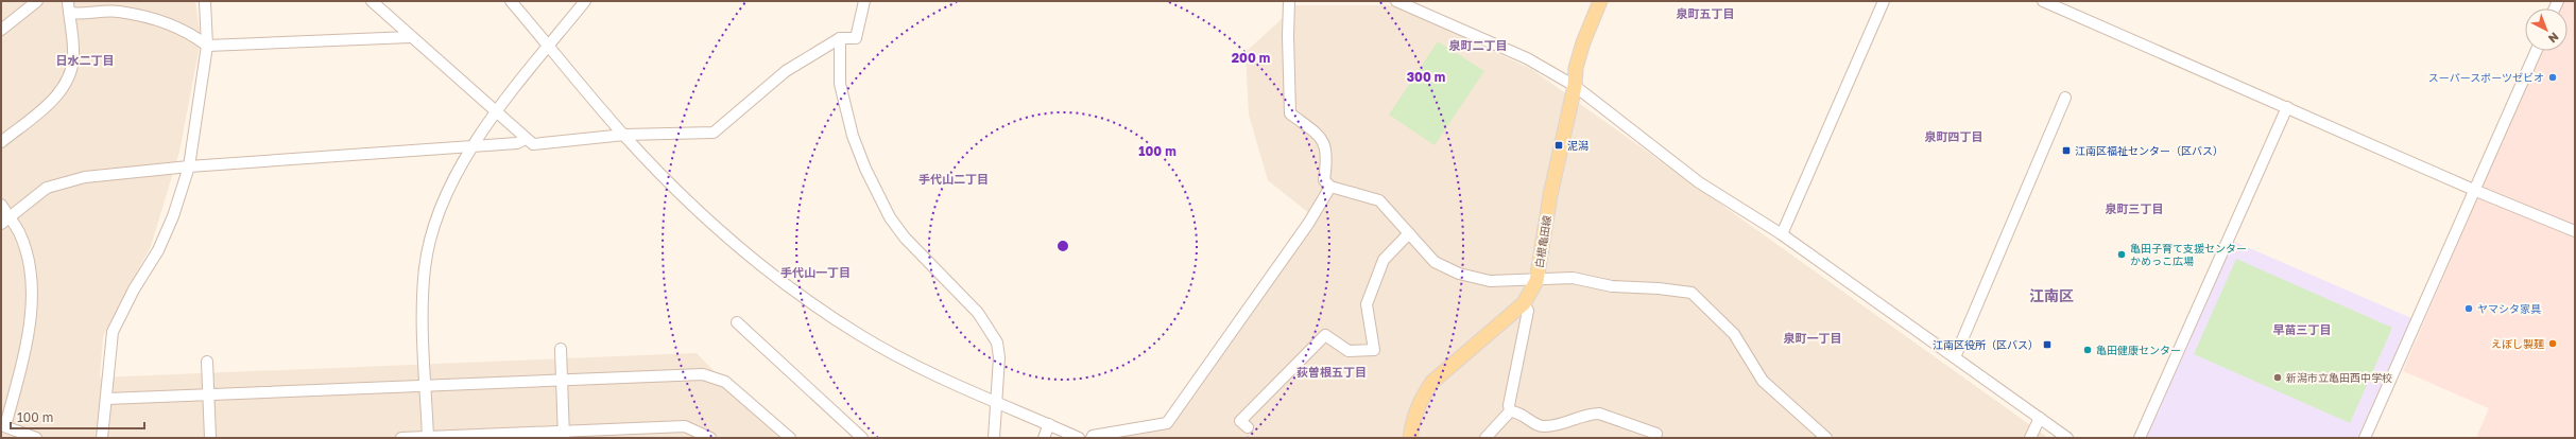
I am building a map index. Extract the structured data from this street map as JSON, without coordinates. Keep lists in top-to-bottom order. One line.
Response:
{"streets":{"main road":["白根亀田線"]},"districts":["泉町五丁目","泉町二丁目","日水二丁目","泉町四丁目","手代山二丁目","泉町三丁目","手代山一丁目","江南区","早苗三丁目","泉町一丁目","荻曽根五丁目"],"places":{"other":["スーパースポーツゼビオ","亀田子育て支援センター かめっこ広場","ヤマシタ家具","えぼし製麺","亀田健康センター","新潟市立亀田西中学校"],"transit":["泥潟","江南区福祉センター（区バス）","江南区役所（区バス）"]},"scale_bar":"100 m","north":"bottom right","rings":["200 m","300 m","100 m"]}
